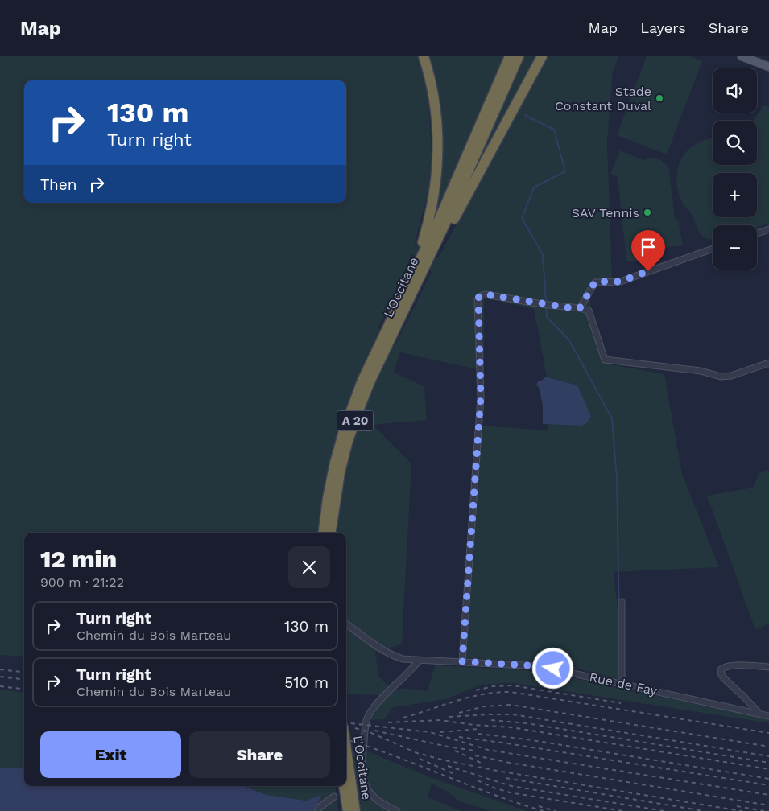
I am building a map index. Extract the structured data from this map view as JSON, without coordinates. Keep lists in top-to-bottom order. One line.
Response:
{"streets":{"highway":["L'Occitane","A 20"],"street":["Rue de Fay"]},"places":["Stade Constant Duval","SAV Tennis"],"page":{"header":"Map","nav":["Map","Layers","Share"],"map_buttons":["+","−"],"turn":["130 m","Turn right"],"then":"Then","heading":["12 min","900 m · 21:22"],"list":[{"name":"Turn right","note":"Chemin du Bois Marteau","value":"130 m"},{"name":"Turn right","note":"Chemin du Bois Marteau","value":"510 m"}],"buttons":["Exit","Share"]}}
